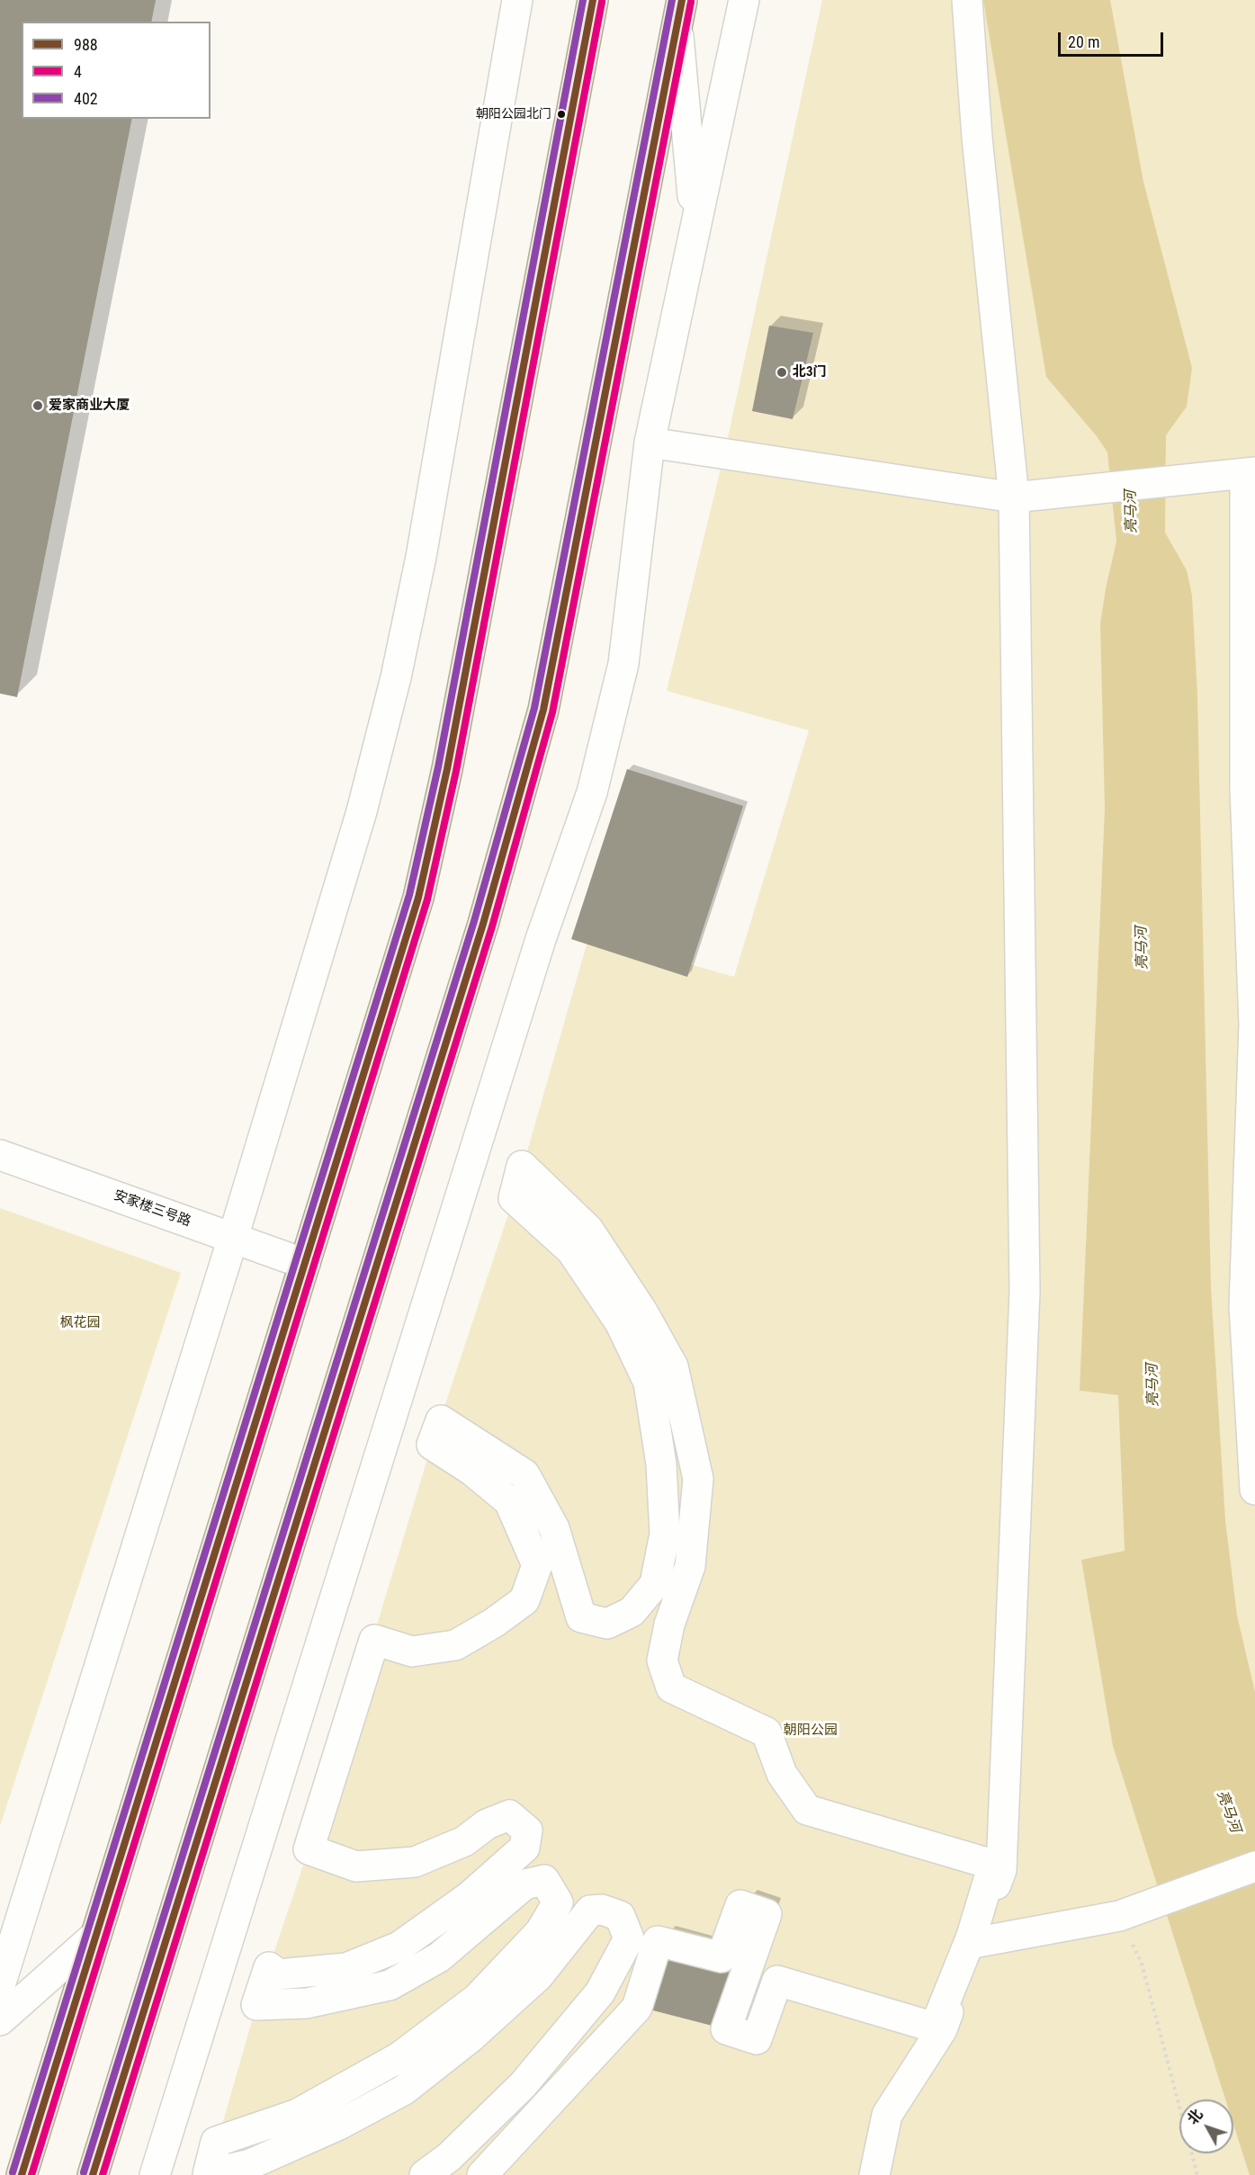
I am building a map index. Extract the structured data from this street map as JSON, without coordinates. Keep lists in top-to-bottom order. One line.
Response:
{"streets":{"street":["安家楼三号路"]},"water":["亮马河"],"parks":["枫花园","朝阳公园"],"places":["朝阳公园北门","北3门","爱家商业大厦"],"lines":["transit line 988","transit line 402","transit line 4"],"legend":["988","4","402"],"scale_bar":"20 m","north":"top left"}
